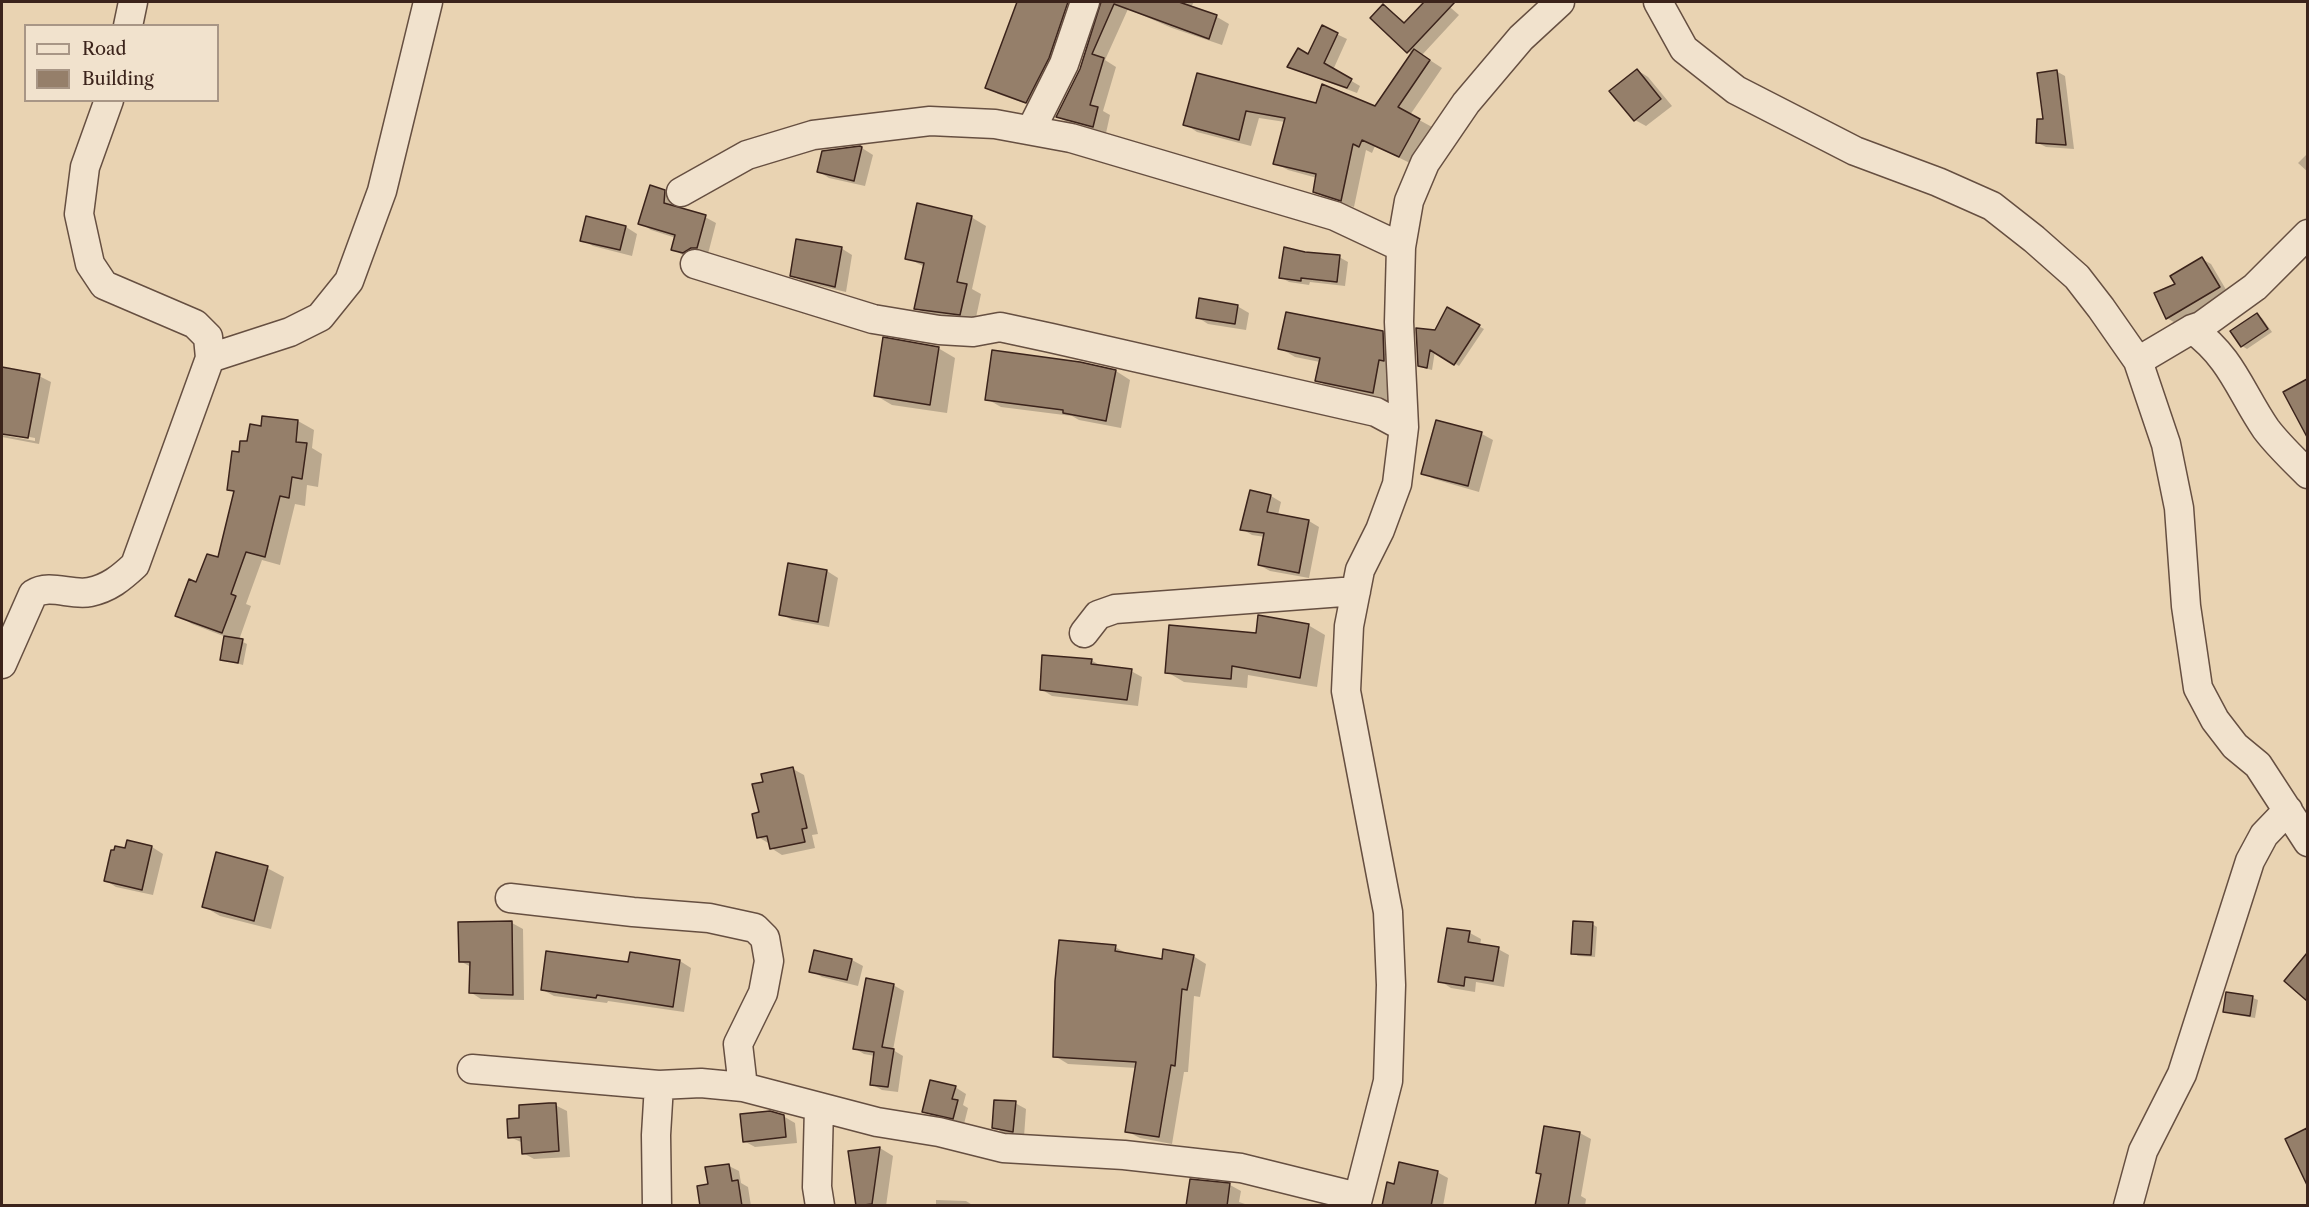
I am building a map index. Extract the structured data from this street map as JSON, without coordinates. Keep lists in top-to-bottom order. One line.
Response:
{"legend":["Road","Building"]}
